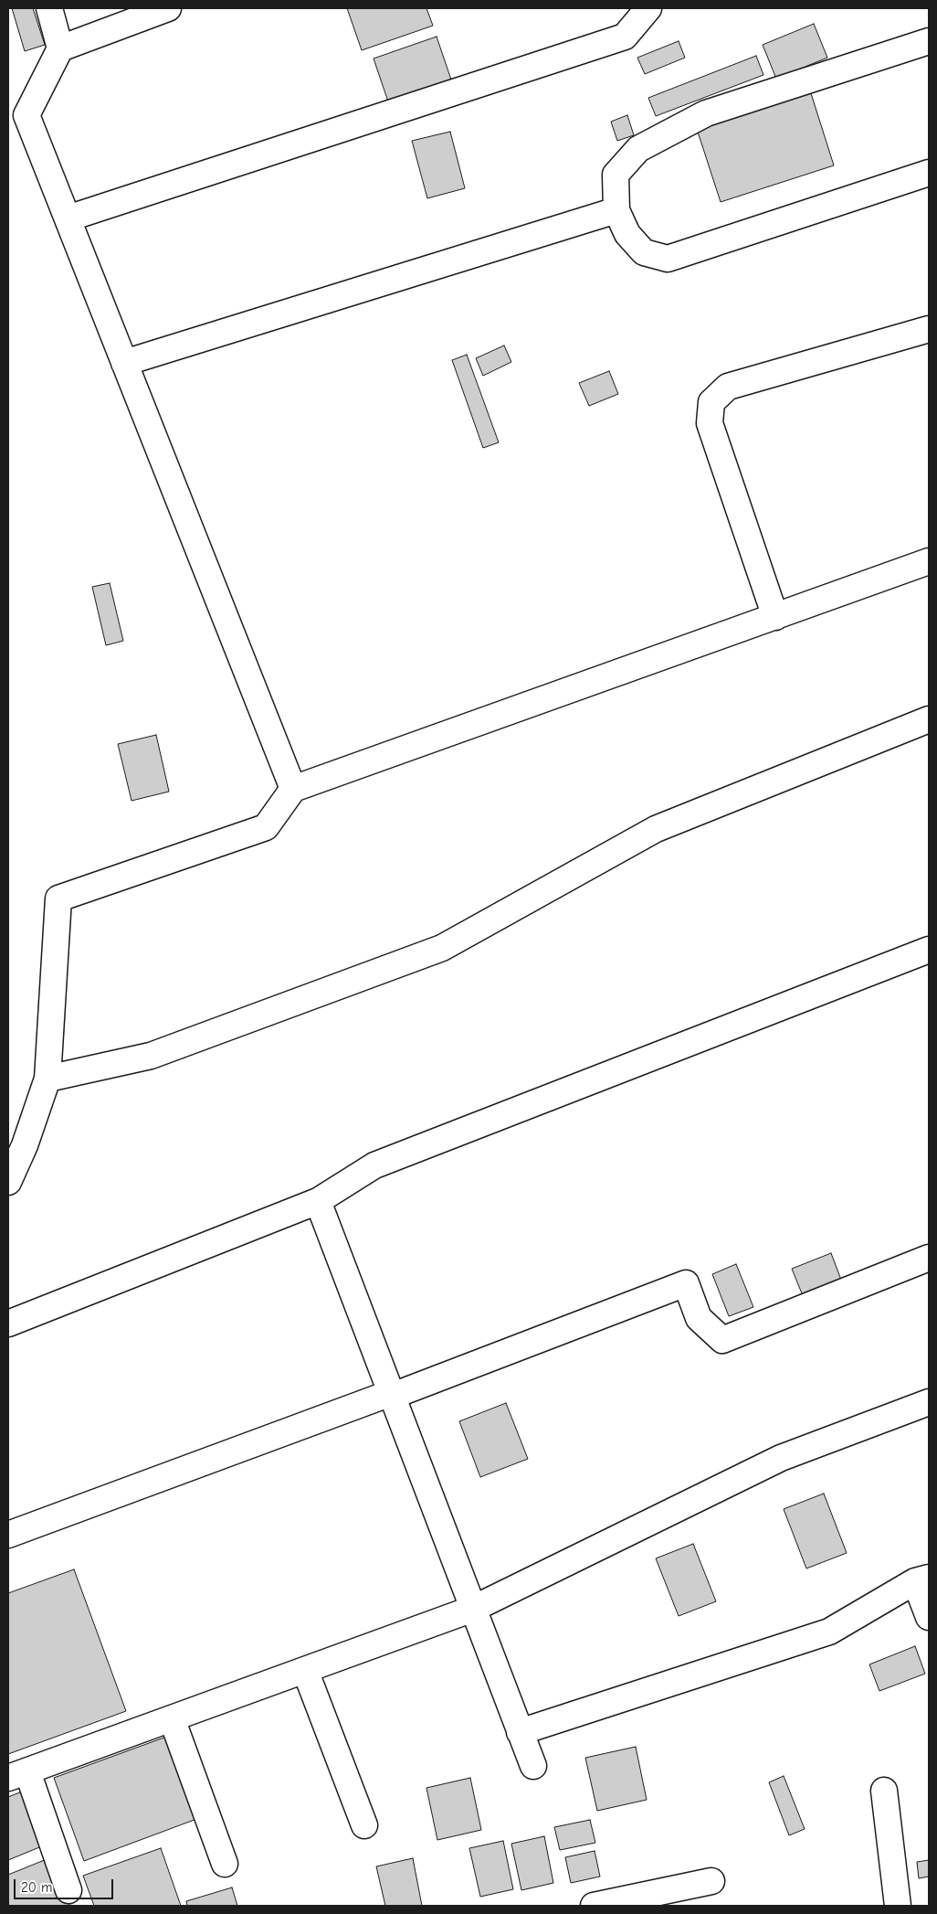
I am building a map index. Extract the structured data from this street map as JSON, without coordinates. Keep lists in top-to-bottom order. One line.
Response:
{"scale_bar":"20 m"}
